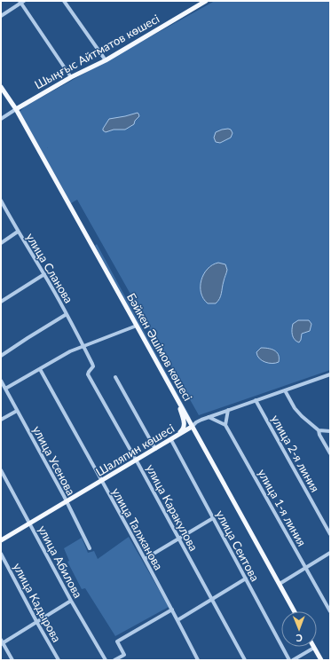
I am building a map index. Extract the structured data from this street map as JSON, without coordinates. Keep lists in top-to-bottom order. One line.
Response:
{"streets":{"main road":["Шыңғыс Айтматов көшесі","Бәйкен Әшімов көшесі","Шаляпин көшесі"],"street":["улица Сланова","улица 2-я линия","улица Усенова","улица Каракулова","улица 1-я линия","улица Талжанова","улица Сеитова","улица Абилова","улица Кадырова"]},"crossings":[["Шыңғыс Айтматов көшесі","Бәйкен Әшімов көшесі"],["улица Сланова","улица Каракулова"],["Бәйкен Әшімов көшесі","Шаляпин көшесі"],["Шаляпин көшесі","улица 2-я линия"],["Шаляпин көшесі","улица Усенова"],["Шаляпин көшесі","улица Каракулова"],["Шаляпин көшесі","улица Талжанова"],["Шаляпин көшесі","улица Сеитова"],["Шаляпин көшесі","улица Абилова"]],"north":"bottom"}
